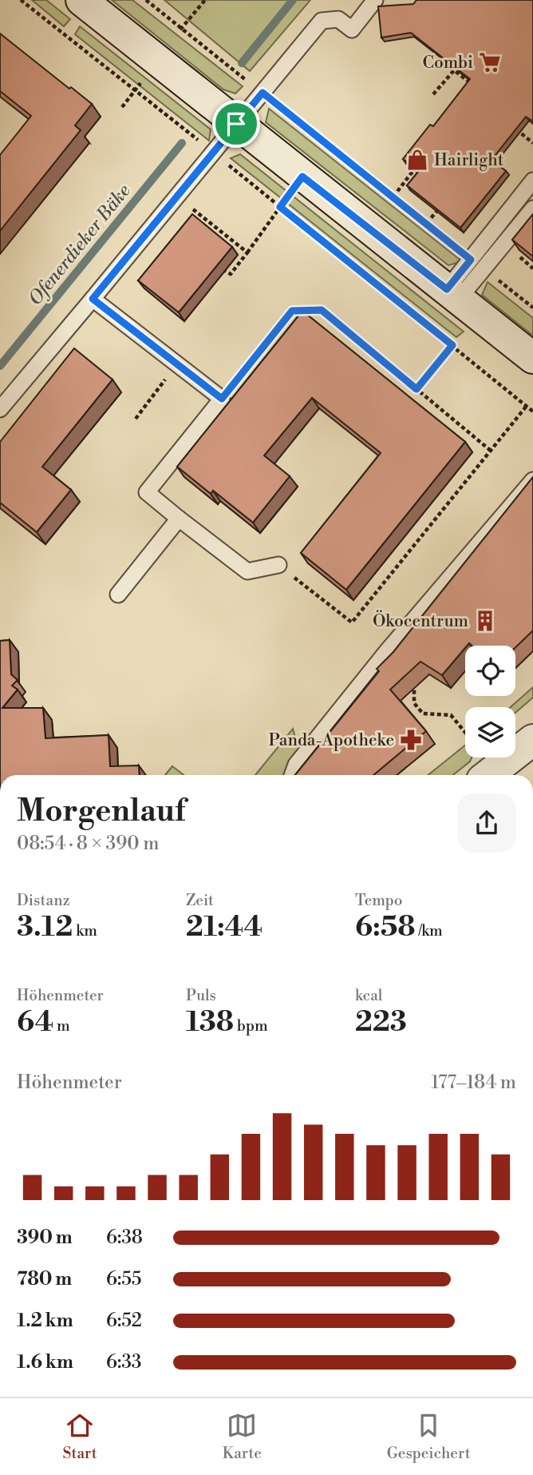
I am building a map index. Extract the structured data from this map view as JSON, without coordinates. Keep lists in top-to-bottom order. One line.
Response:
{"water":["Ofenerdieker Bäke"],"places":{"supermarket":["Combi"],"shop":["Hairlight"],"building":["Ökocentrum"],"pharmacy":["Panda-Apotheke"]},"page":{"heading":["Morgenlauf","08:54 · 8 × 390 m"],"stats":[["Distanz","3.12 km"],["Zeit","21:44"],["Tempo","6:58 /km"],["Höhenmeter","64 m"],["Puls","138 bpm"],["kcal","223"]],"chart":["Höhenmeter","177–184 m"],"list":[{"name":"390 m","note":"6:38"},{"name":"780 m","note":"6:55"},{"name":"1.2 km","note":"6:52"},{"name":"1.6 km","note":"6:33"}],"tabs":["Start","Karte","Gespeichert"]}}
